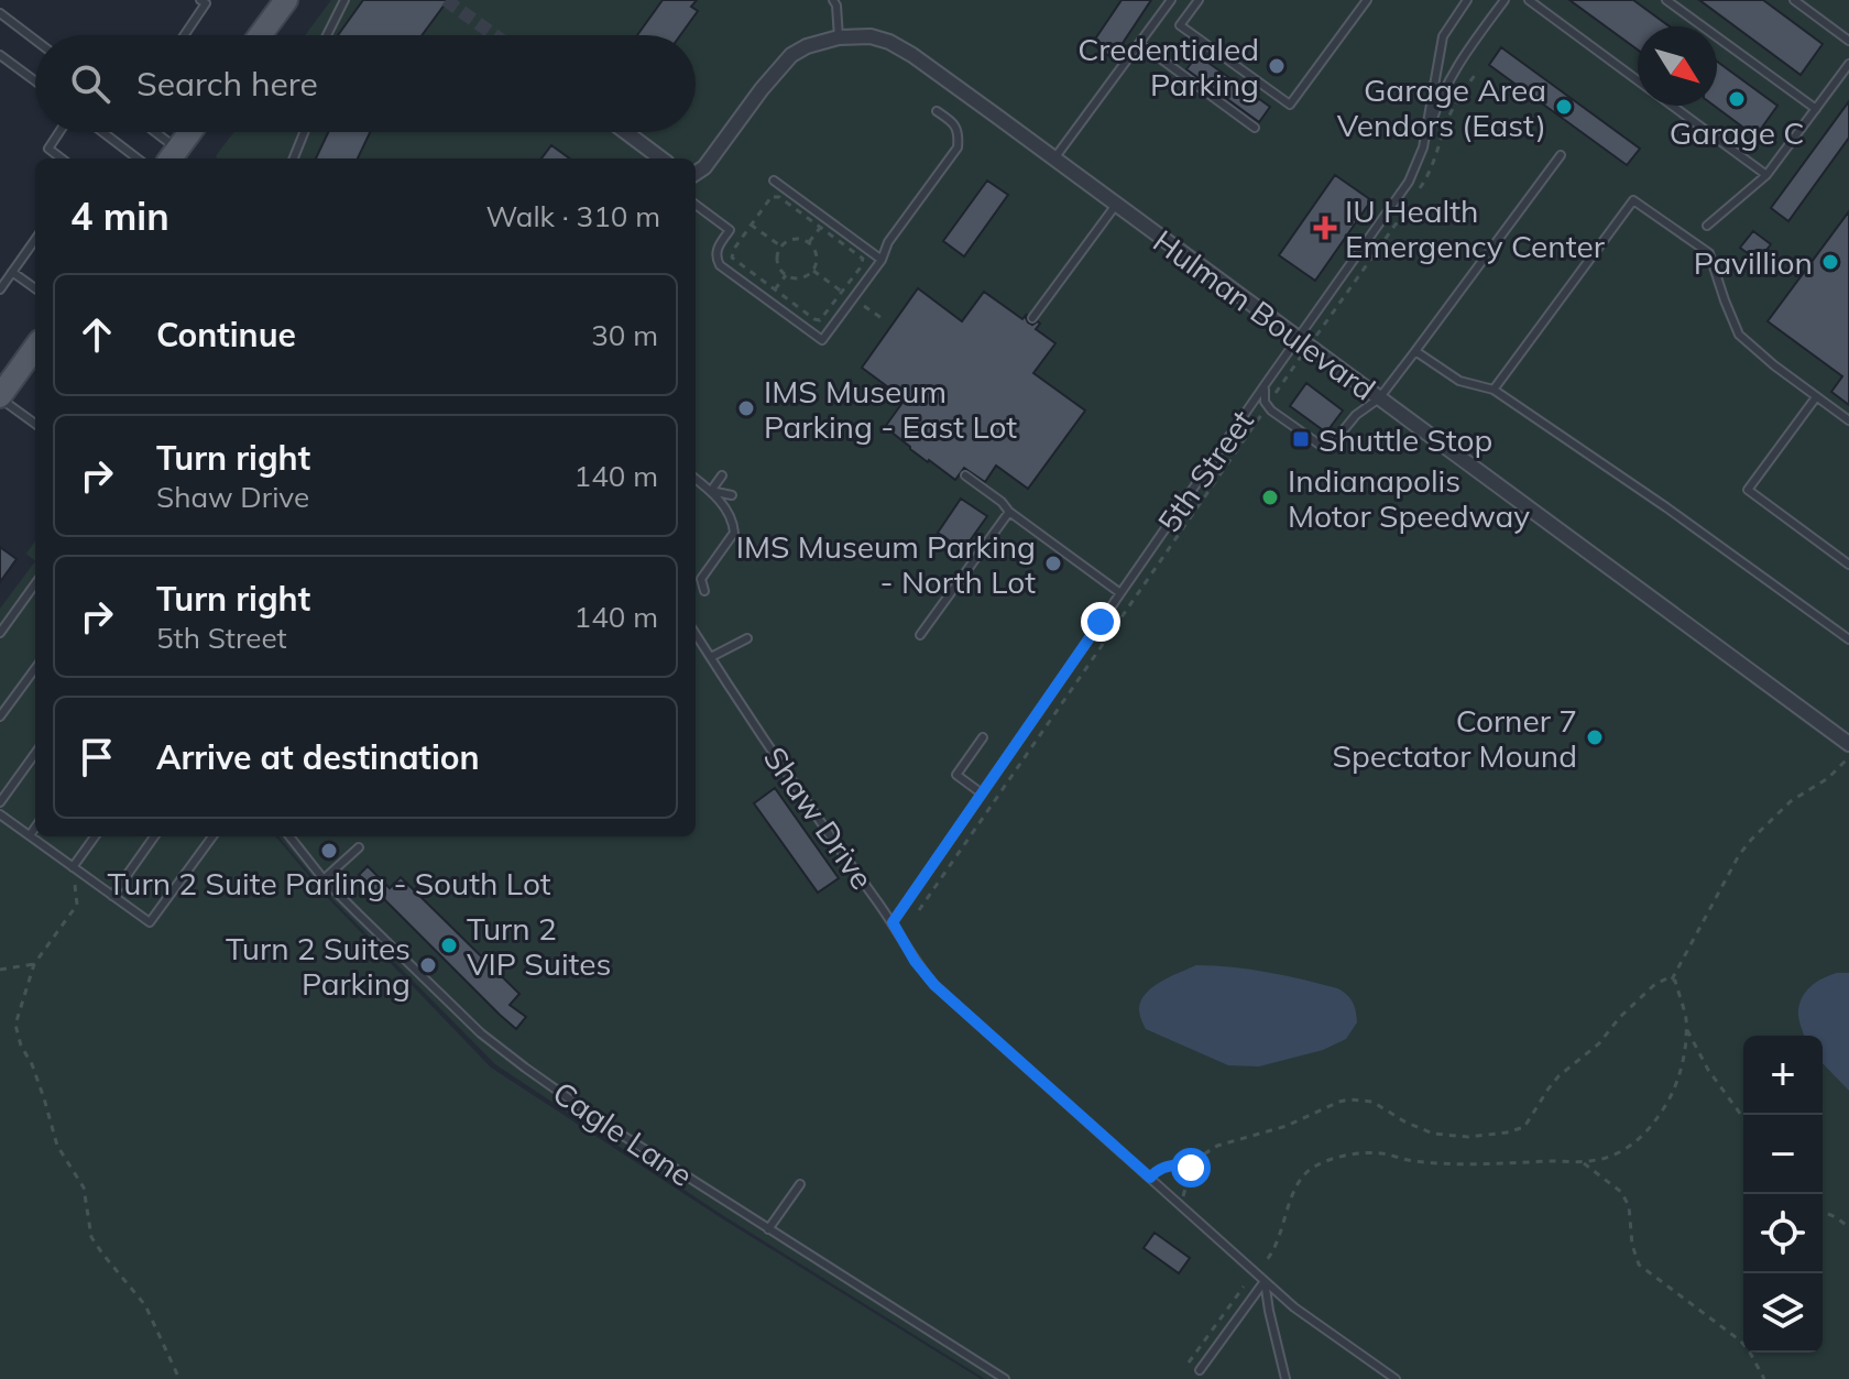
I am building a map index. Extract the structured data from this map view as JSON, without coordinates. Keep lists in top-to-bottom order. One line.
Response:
{"streets":{"street":["Hulman Boulevard"],"lane":["5th Street","Shaw Drive","Cagle Lane"]},"crossings":[["Hulman Boulevard","5th Street"],["5th Street","Shaw Drive"]],"places":{"other":["Credentialed Parking","Garage C","Garage Area Vendors (East)","Pavillion","IMS Museum Parking - East Lot","Indianapolis Motor Speedway","IMS Museum Parking - North Lot","Corner 7 Spectator Mound","Turn 2 Suite Parling - South Lot","Turn 2 VIP Suites","Turn 2 Suites Parking"],"health":["IU Health Emergency Center"],"transit":["Shuttle Stop"]},"north":"bottom right","page":{"search":"Search here","heading":["4 min","Walk · 310 m"],"list":[["Continue","30 m"],["Turn right","Shaw Drive","140 m"],["Turn right","5th Street","140 m"],"Arrive at destination"],"map_buttons":["+","−"]}}
